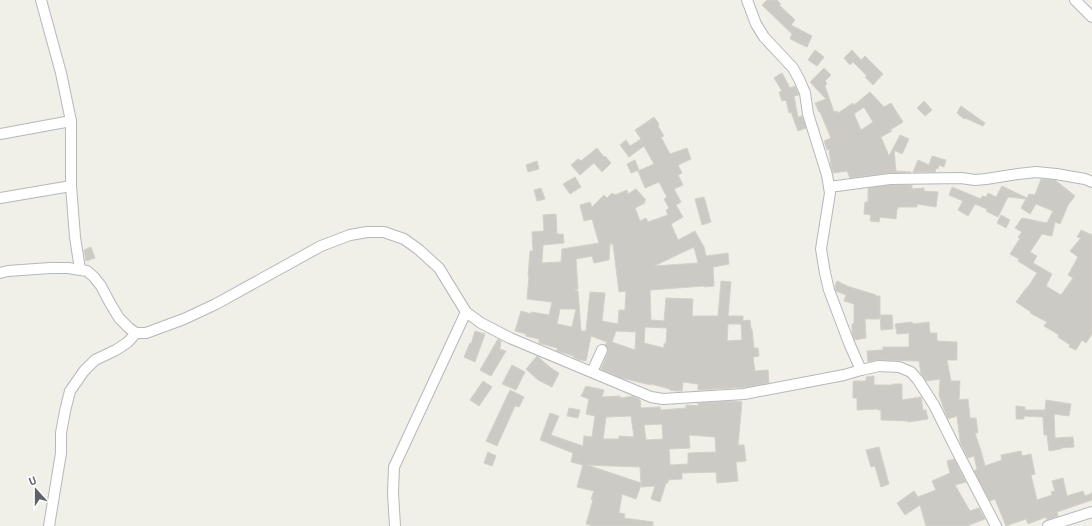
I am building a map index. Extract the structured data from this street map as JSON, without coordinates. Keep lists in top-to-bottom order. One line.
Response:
{"north":"top"}
